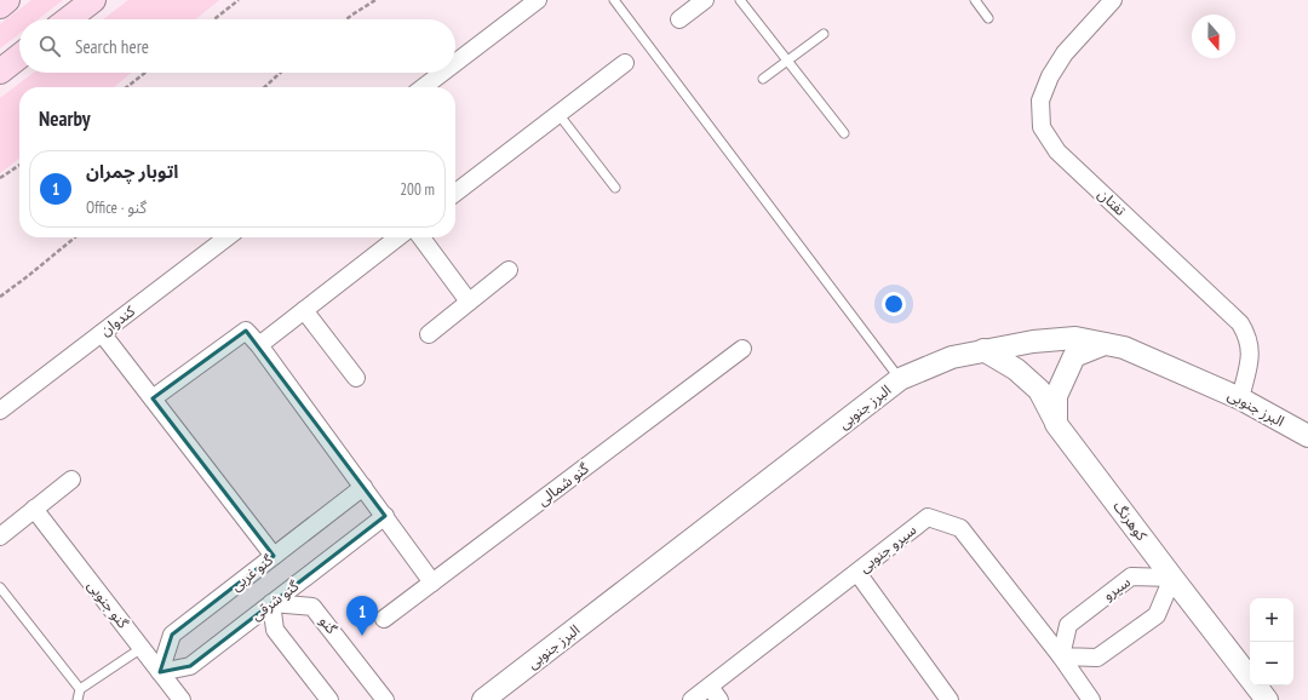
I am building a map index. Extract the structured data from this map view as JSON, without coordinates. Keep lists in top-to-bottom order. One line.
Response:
{"streets":{"street":["تفتان","کندوان","البرز جنوبی","گنو شمالی","کوهرنگ","سیرو جنوبی","گنو غربی","سیرو","گنو شرقی","گنو جنوبی","گنو"]},"crossings":[["تفتان","البرز جنوبی"],["البرز جنوبی","کوهرنگ"],["کوهرنگ","سیرو"],["سیرو جنوبی","سیرو"],["گنو غربی","گنو شرقی"],["گنو غربی","گنو جنوبی"],["گنو شرقی","گنو جنوبی"],["گنو شرقی","گنو"]],"north":"bottom","page":{"search":"Search here","heading":"Nearby","list":[{"mark":"1","name":"اتوبار چمران","note":"Office · گنو","value":"200 m"}],"pins":"1","map_buttons":["+","−"]}}
